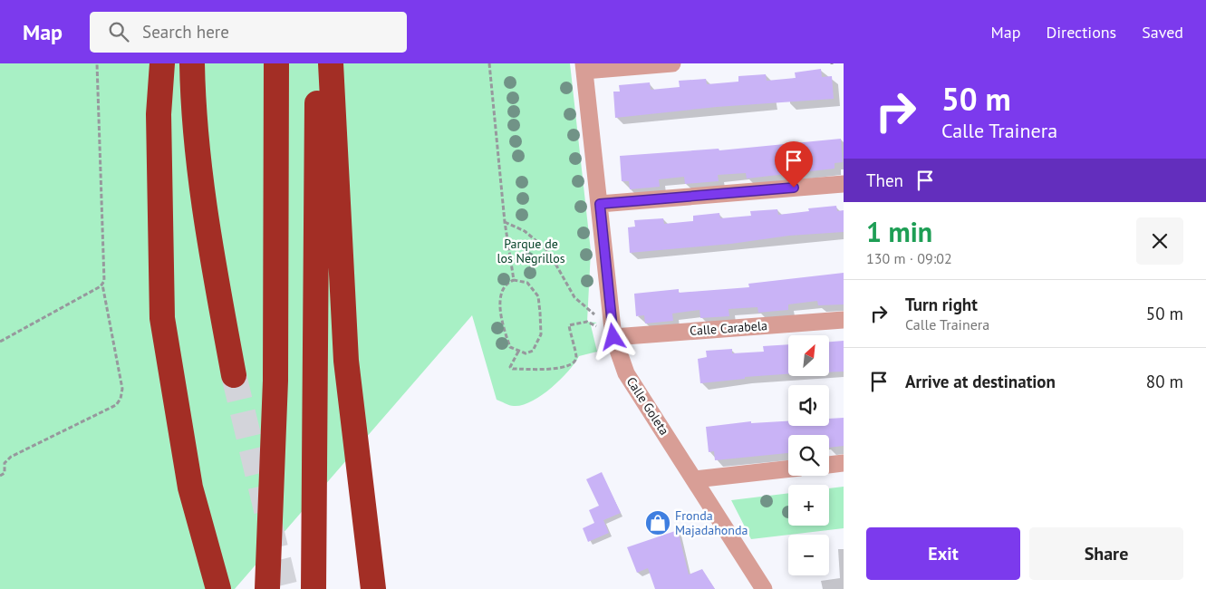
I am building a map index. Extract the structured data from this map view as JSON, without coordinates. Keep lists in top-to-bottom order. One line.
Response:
{"streets":{"street":["Calle Carabela","Calle Goleta"]},"crossings":[["Calle Carabela","Calle Goleta"]],"parks":["Parque de los Negrillos"],"places":{"shop":["Fronda Majadahonda"]},"north":"top right","page":{"header":"Map","search":"Search here","nav":["Map","Directions","Saved"],"turn":["50 m","Calle Trainera"],"then":"Then","heading":["1 min","130 m · 09:02"],"list":[{"name":"Turn right","note":"Calle Trainera","value":"50 m"},{"name":"Arrive at destination","value":"80 m"}],"map_buttons":["+","−"],"buttons":["Exit","Share"]}}
